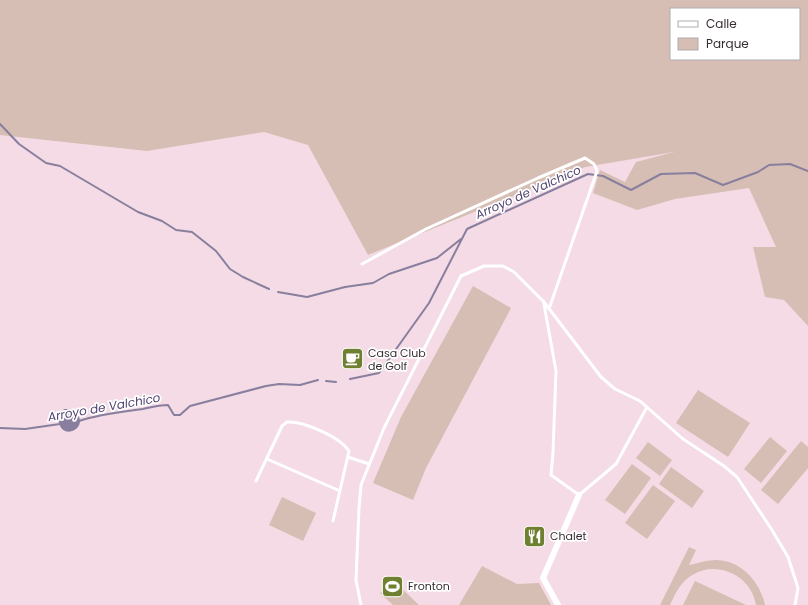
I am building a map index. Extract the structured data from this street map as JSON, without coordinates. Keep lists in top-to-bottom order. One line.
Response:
{"water":["Arroyo de Valchico"],"places":{"cafe":["Casa Club de Golf"],"restaurant":["Chalet"],"sports":["Fronton"]},"legend":["Calle","Parque"]}
